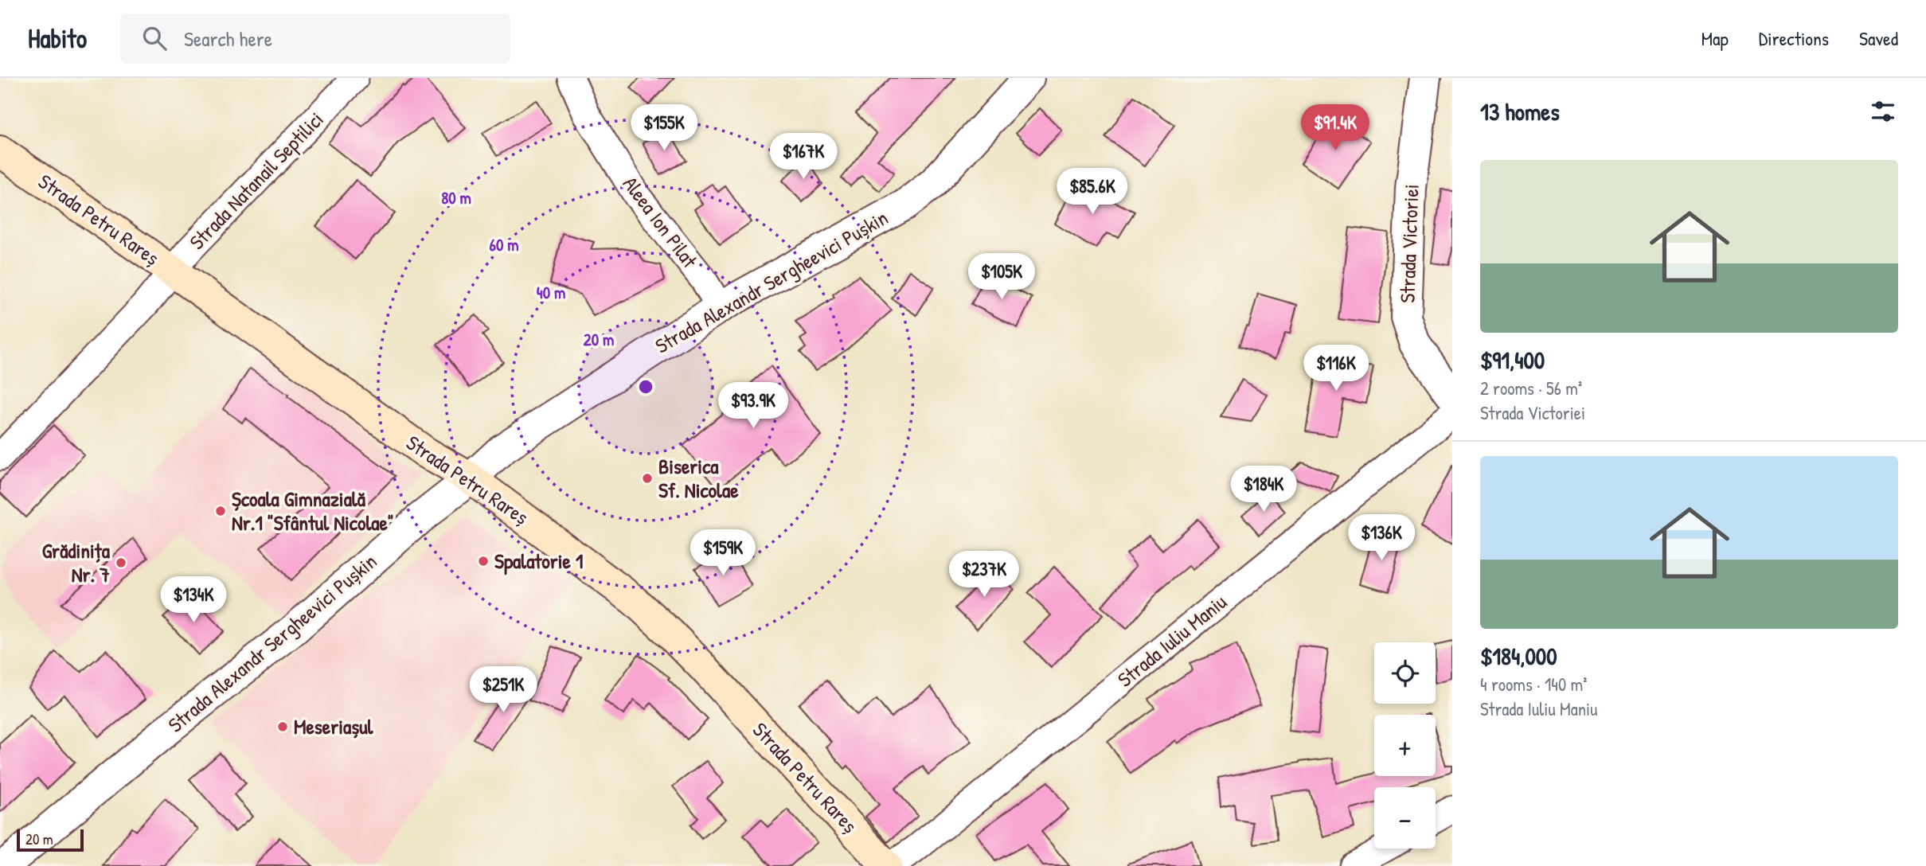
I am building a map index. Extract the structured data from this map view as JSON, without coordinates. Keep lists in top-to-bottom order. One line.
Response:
{"streets":{"main road":["Strada Petru Rareș"],"street":["Strada Natanail Septilici","Aleea Ion Pilat","Strada Victoriei","Strada Alexandr Sergheevici Pușkin","Strada Iuliu Maniu"]},"crossings":[["Strada Natanail Septilici","Strada Petru Rareș"],["Strada Petru Rareș","Strada Alexandr Sergheevici Pușkin"],["Strada Petru Rareș","Strada Iuliu Maniu"],["Aleea Ion Pilat","Strada Alexandr Sergheevici Pușkin"]],"places":["Biserica Sf. Nicolae","Școala Gimnazială Nr.1 \"Sfântul Nicolae\"","Spalatorie 1","Grădinița Nr. 7","Meseriașul"],"scale_bar":"20 m","page":{"header":"Habito","search":"Search here","nav":["Map","Directions","Saved"],"heading":"13 homes","price":["$155K","$91.4K","$167K","$85.6K","$105K","$116K","$93.9K","$184K","$136K","$159K","$237K","$134K","$251K"],"list":[{"name":"$91,400","note":"2 rooms · 56 m² · Strada Victoriei"},{"name":"$184,000","note":"4 rooms · 140 m² · Strada Iuliu Maniu"}],"map_buttons":["+","−"],"scale":"20 m"},"rings":["80 m","60 m","40 m","20 m"]}
